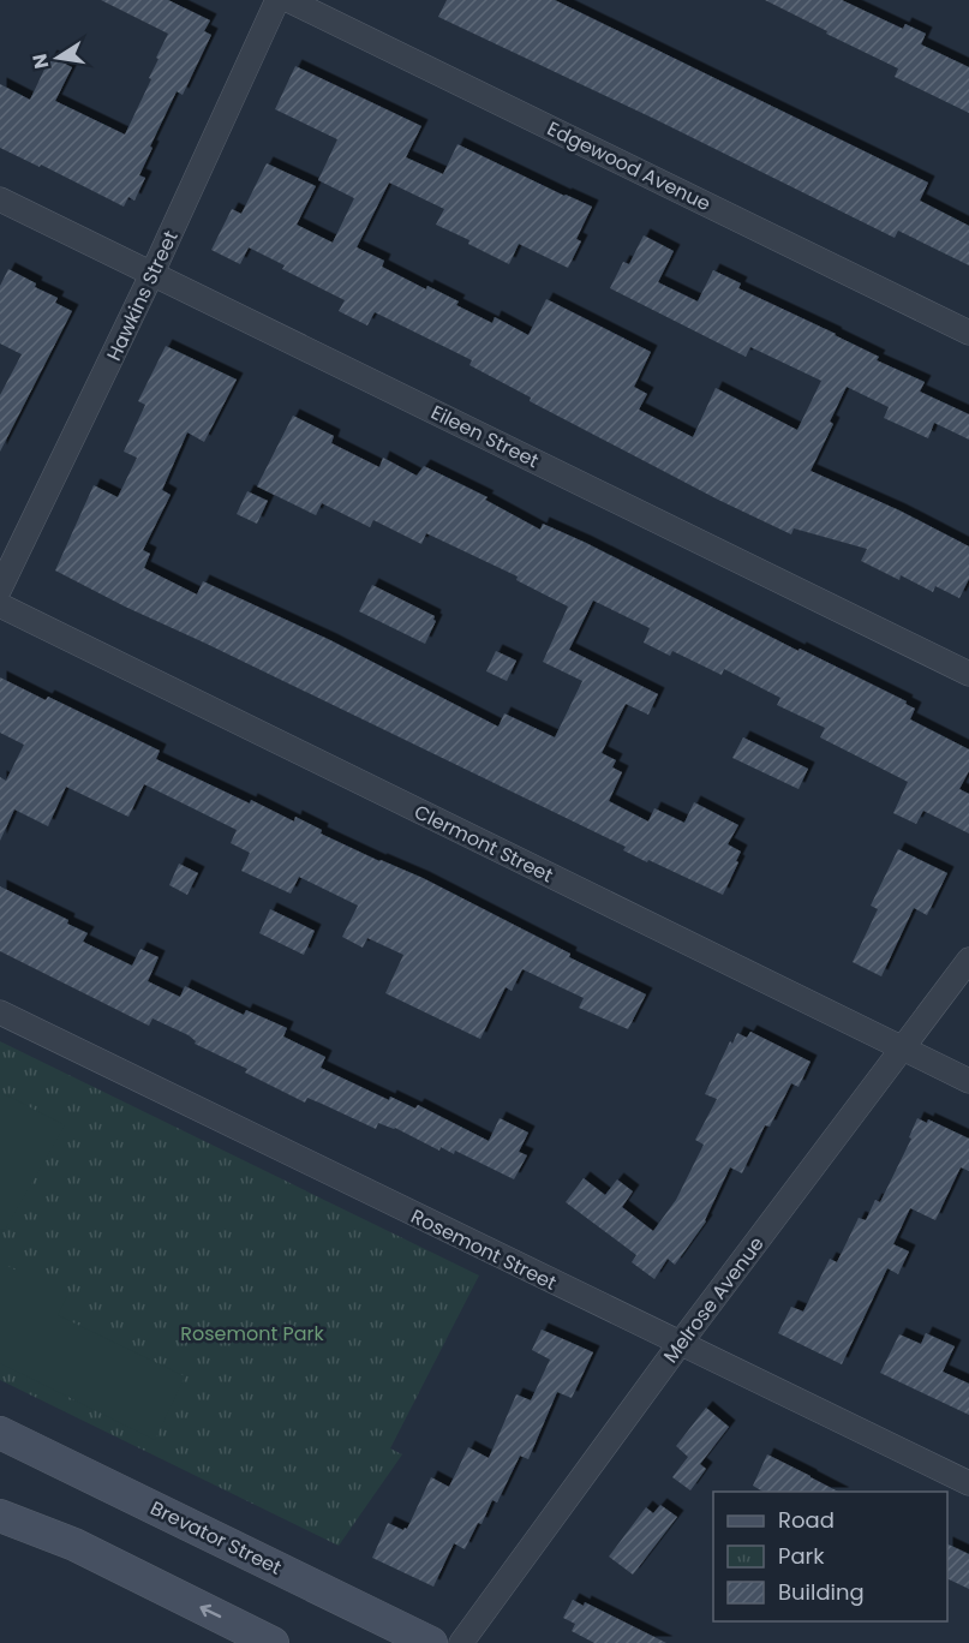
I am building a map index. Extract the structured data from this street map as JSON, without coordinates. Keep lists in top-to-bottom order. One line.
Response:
{"streets":{"street":["Edgewood Avenue","Hawkins Street","Eileen Street","Clermont Street","Rosemont Street","Melrose Avenue","Brevator Street"]},"crossings":[["Hawkins Street","Eileen Street"],["Clermont Street","Melrose Avenue"],["Rosemont Street","Melrose Avenue"]],"parks":["Rosemont Park"],"legend":["Road","Park","Building"],"north":"left"}
